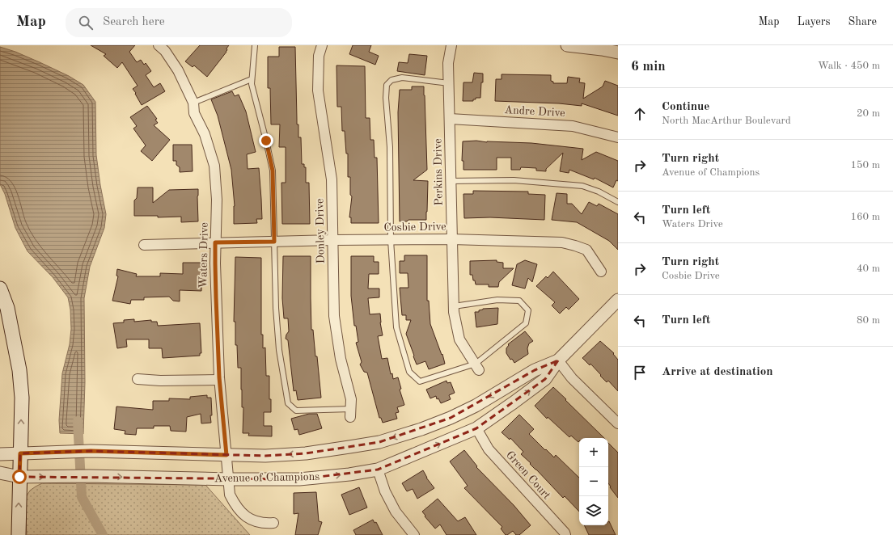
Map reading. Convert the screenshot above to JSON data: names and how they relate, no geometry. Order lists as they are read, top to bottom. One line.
{"streets":{"street":["Andre Drive","Perkins Drive","Cosbie Drive","Donley Drive","Waters Drive","Green Court","Avenue of Champions"]},"crossings":[["Andre Drive","Perkins Drive"],["Perkins Drive","Cosbie Drive"],["Cosbie Drive","Donley Drive"],["Cosbie Drive","Waters Drive"],["Waters Drive","Avenue of Champions"],["Green Court","Avenue of Champions"]],"page":{"header":"Map","search":"Search here","nav":["Map","Layers","Share"],"heading":["6 min","Walk · 450 m"],"list":[["Continue","North MacArthur Boulevard","20 m"],["Turn right","Avenue of Champions","150 m"],["Turn left","Waters Drive","160 m"],["Turn right","Cosbie Drive","40 m"],["Turn left","80 m"],"Arrive at destination"],"map_buttons":["+","−"]}}
